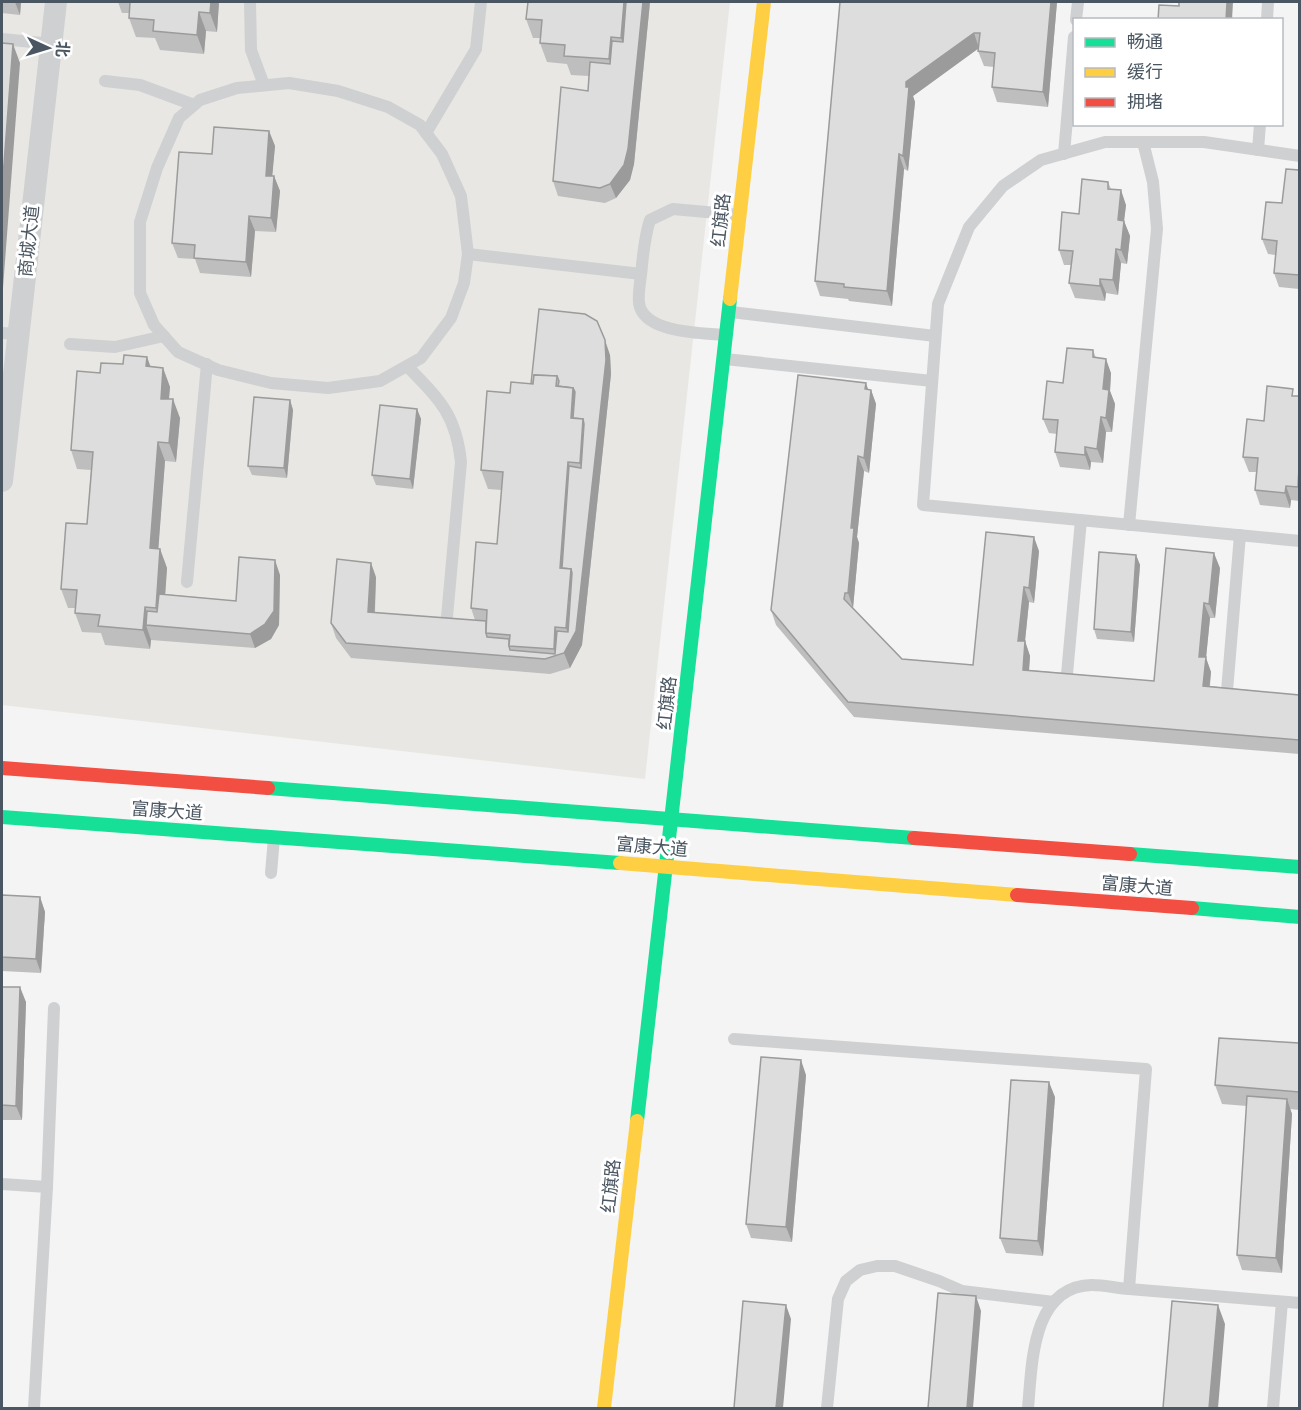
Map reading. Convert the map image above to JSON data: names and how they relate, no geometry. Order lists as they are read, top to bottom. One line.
{"streets":{"street":["红旗路","商城大道","富康大道"]},"crossings":[["红旗路","富康大道"]],"legend":["畅通","缓行","拥堵"],"north":"right"}
